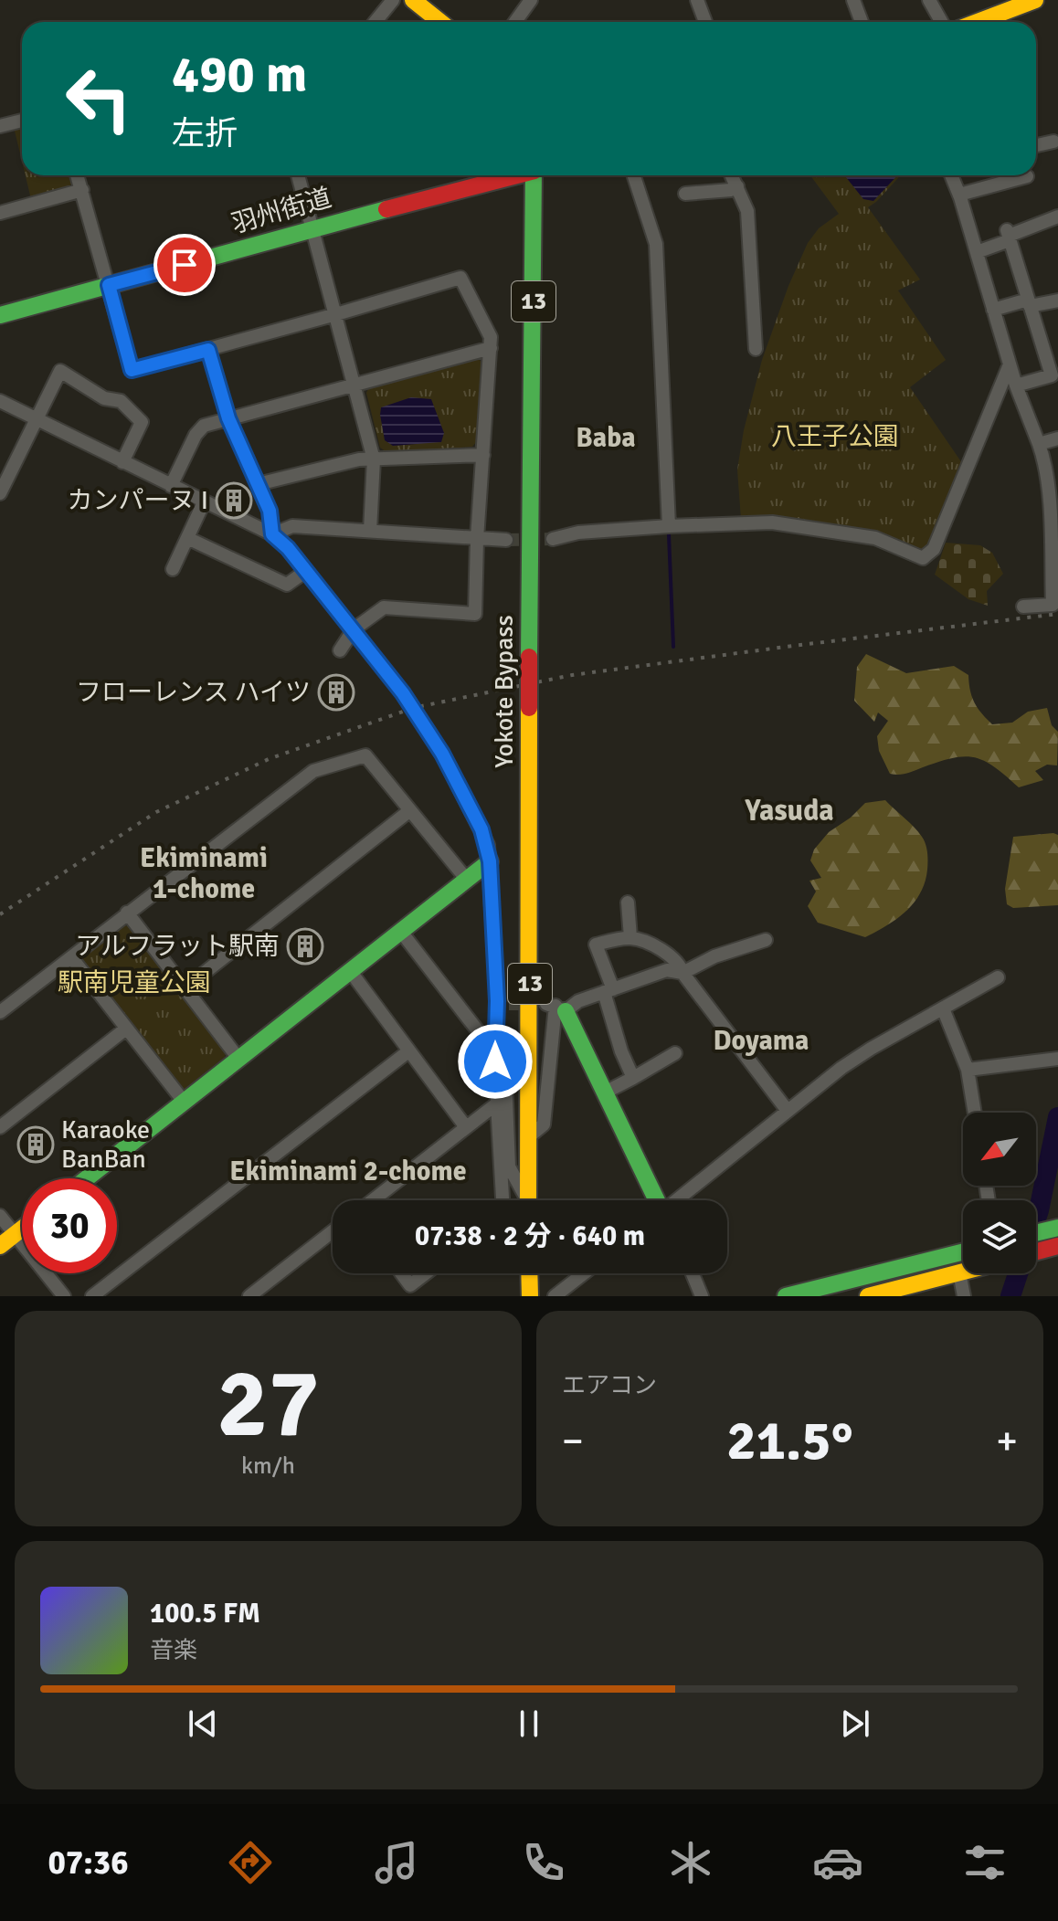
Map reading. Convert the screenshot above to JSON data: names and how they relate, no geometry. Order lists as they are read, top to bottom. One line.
{"streets":{"main road":["羽州街道","13","Yokote Bypass"]},"districts":["Baba","Yasuda","Ekiminami 1-chome","Doyama","Ekiminami 2-chome"],"parks":["八王子公園","駅南児童公園"],"places":{"building":["カンパーヌ I","フローレンス ハイツ","アルフラット駅南","Karaoke BanBan"]},"north":"bottom left","page":{"turn":["490 m","左折"],"limit":"30","trip":"07:38 · 2 分 · 640 m","tile":[["27","km/h"],"エアコン"],"heat":["−","21.5°","+"],"song":["100.5 FM","音楽"],"tabs":"07:36"}}
